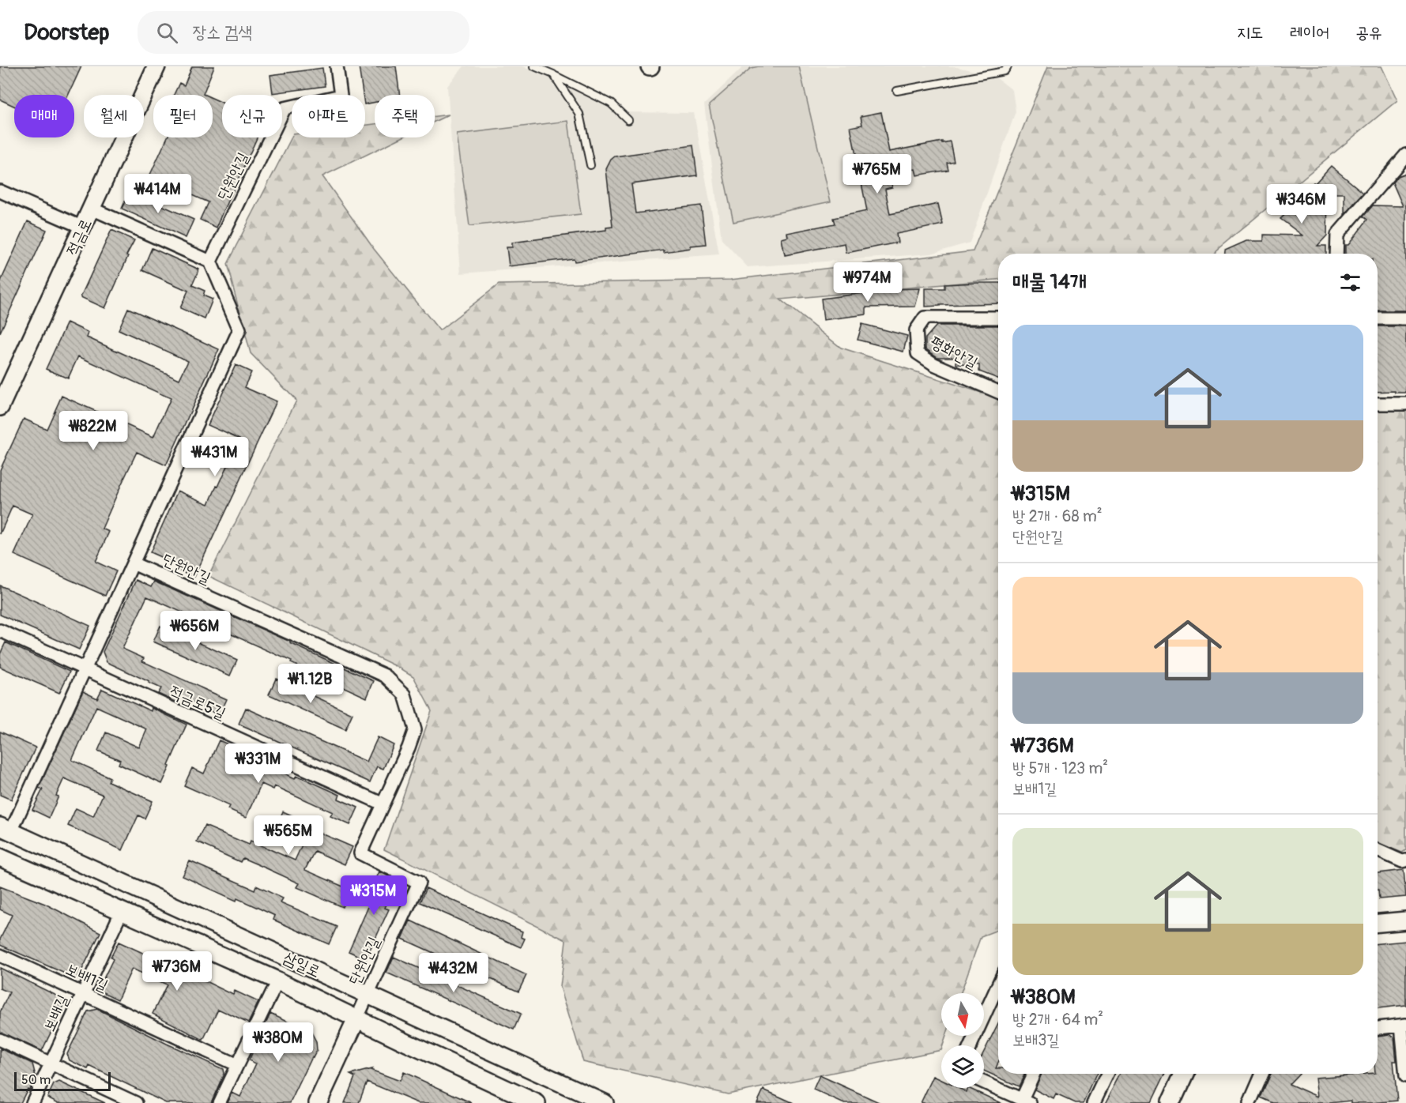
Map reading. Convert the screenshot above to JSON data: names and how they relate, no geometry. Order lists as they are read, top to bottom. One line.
{"streets":{"main road":["적금로","삼일로"],"street":["단원안길","평화안길","적금로5길","보배1길","보배길"]},"crossings":[["단원안길","적금로5길"],["단원안길","삼일로"],["삼일로","보배길"],["보배1길","보배길"]],"scale_bar":"50 m","north":"bottom","page":{"header":"Doorstep","search":"장소 검색","nav":["지도","레이어","공유"],"chip":["매매","월세","필터","신규","아파트","주택"],"price":["₩765M","₩414M","₩346M","₩974M","₩822M","₩431M","₩656M","₩1.12B","₩331M","₩565M","₩315M","₩736M","₩432M","₩380M"],"heading":"매물 14개","list":[{"name":"₩315M","note":"방 2개 · 68 m² · 단원안길"},{"name":"₩736M","note":"방 5개 · 123 m² · 보배1길"},{"name":"₩380M","note":"방 2개 · 64 m² · 보배3길"}],"scale":"50 m"}}
